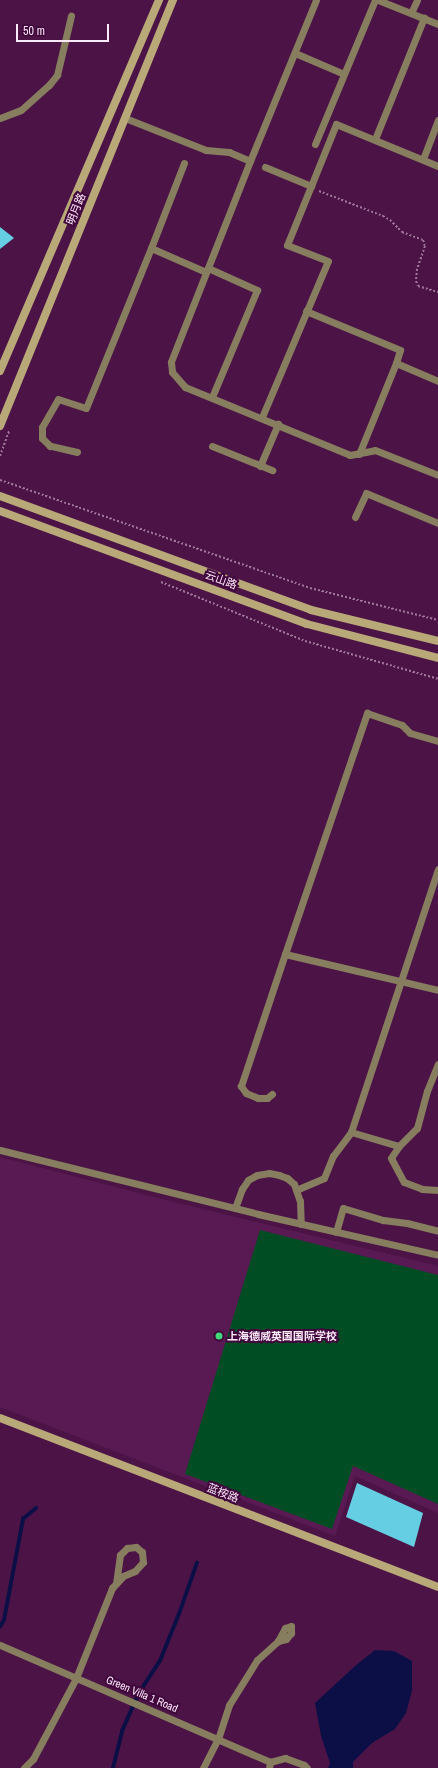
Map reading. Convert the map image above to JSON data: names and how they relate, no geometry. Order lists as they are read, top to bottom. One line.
{"streets":{"street":["明月路","云山路","蓝桉路"],"lane":["Green Villa 1 Road"]},"places":["上海德威英国国际学校"],"scale_bar":"50 m"}
